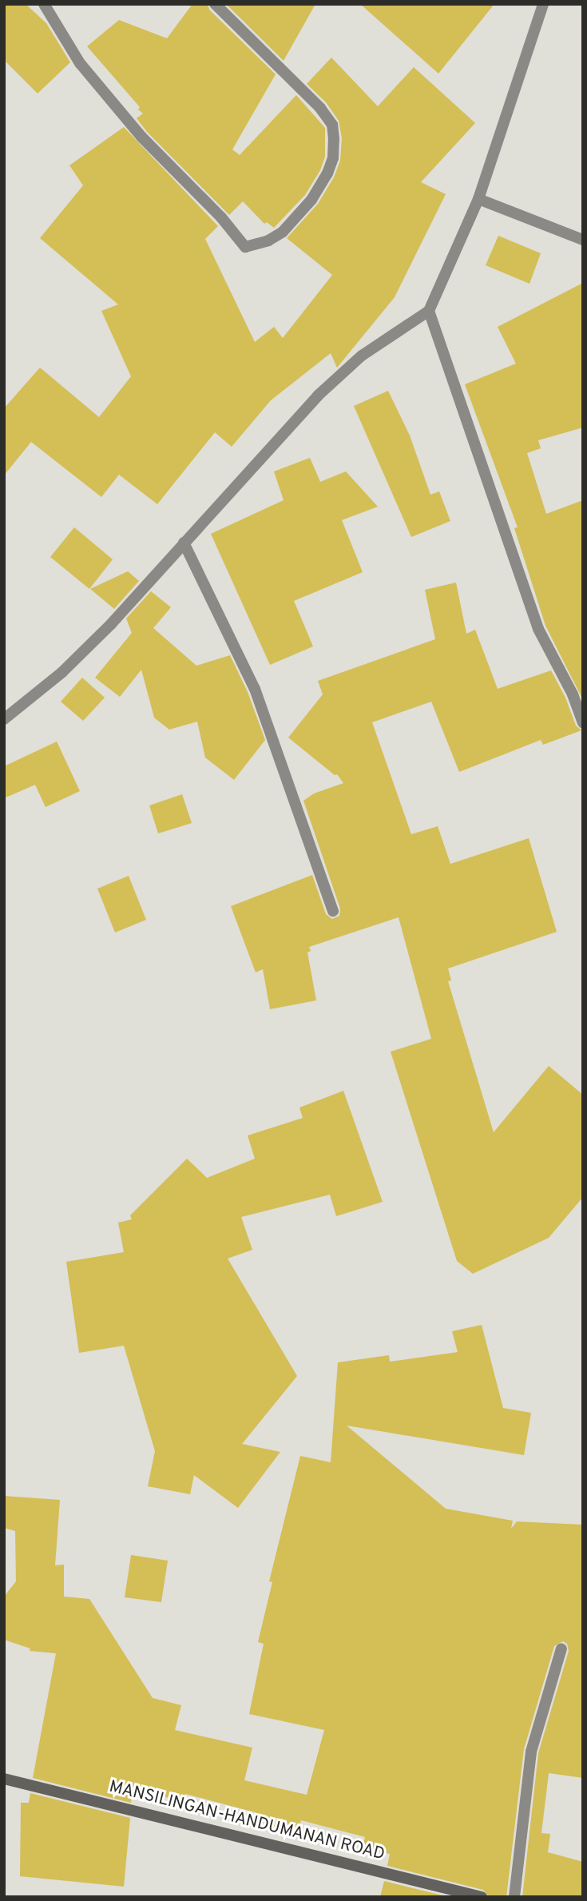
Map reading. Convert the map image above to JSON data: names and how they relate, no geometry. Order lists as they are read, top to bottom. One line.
{"streets":{"street":["MANSILINGAN-HANDUMANAN ROAD"]}}
